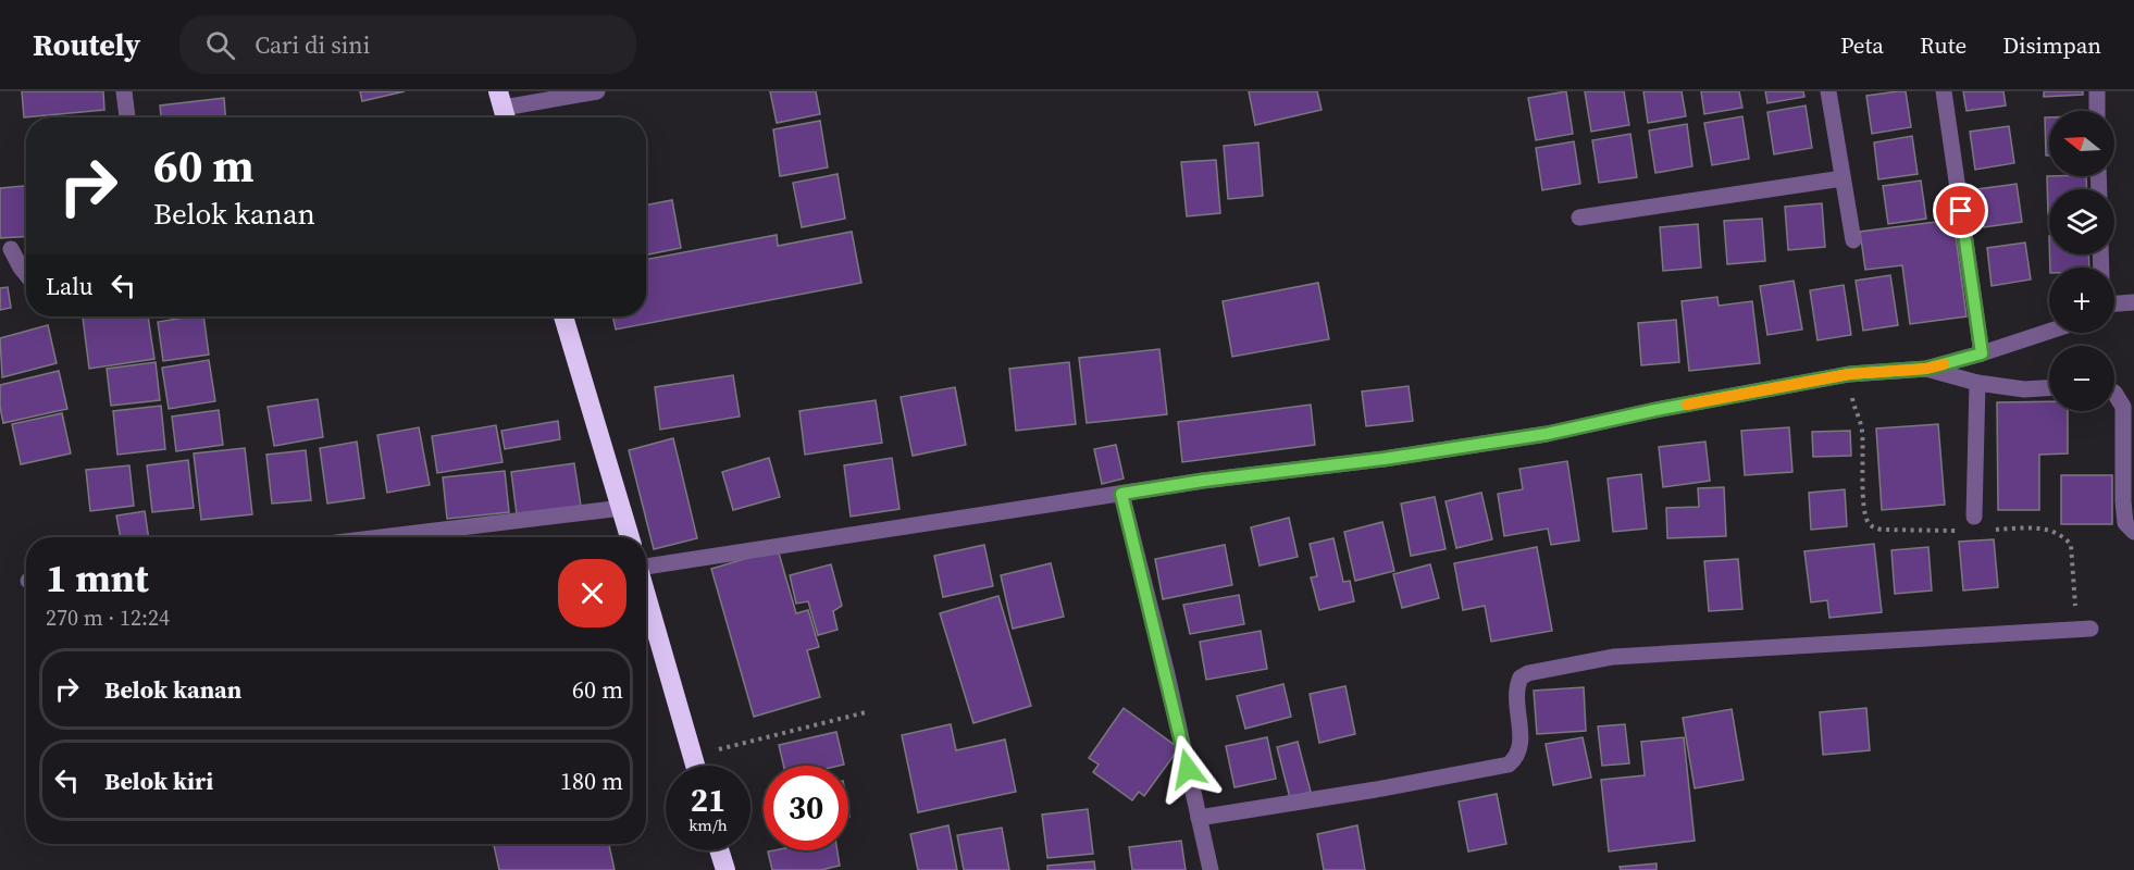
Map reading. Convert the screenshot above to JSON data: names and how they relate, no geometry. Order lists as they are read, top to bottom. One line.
{"north":"left","page":{"header":"Routely","search":"Cari di sini","nav":["Peta","Rute","Disimpan"],"map_buttons":["+","−"],"turn":["60 m","Belok kanan"],"then":"Lalu","heading":["1 mnt","270 m · 12:24"],"list":[{"name":"Belok kanan","value":"60 m"},{"name":"Belok kiri","value":"180 m"}],"speed":"21 km/h","limit":"30"}}
